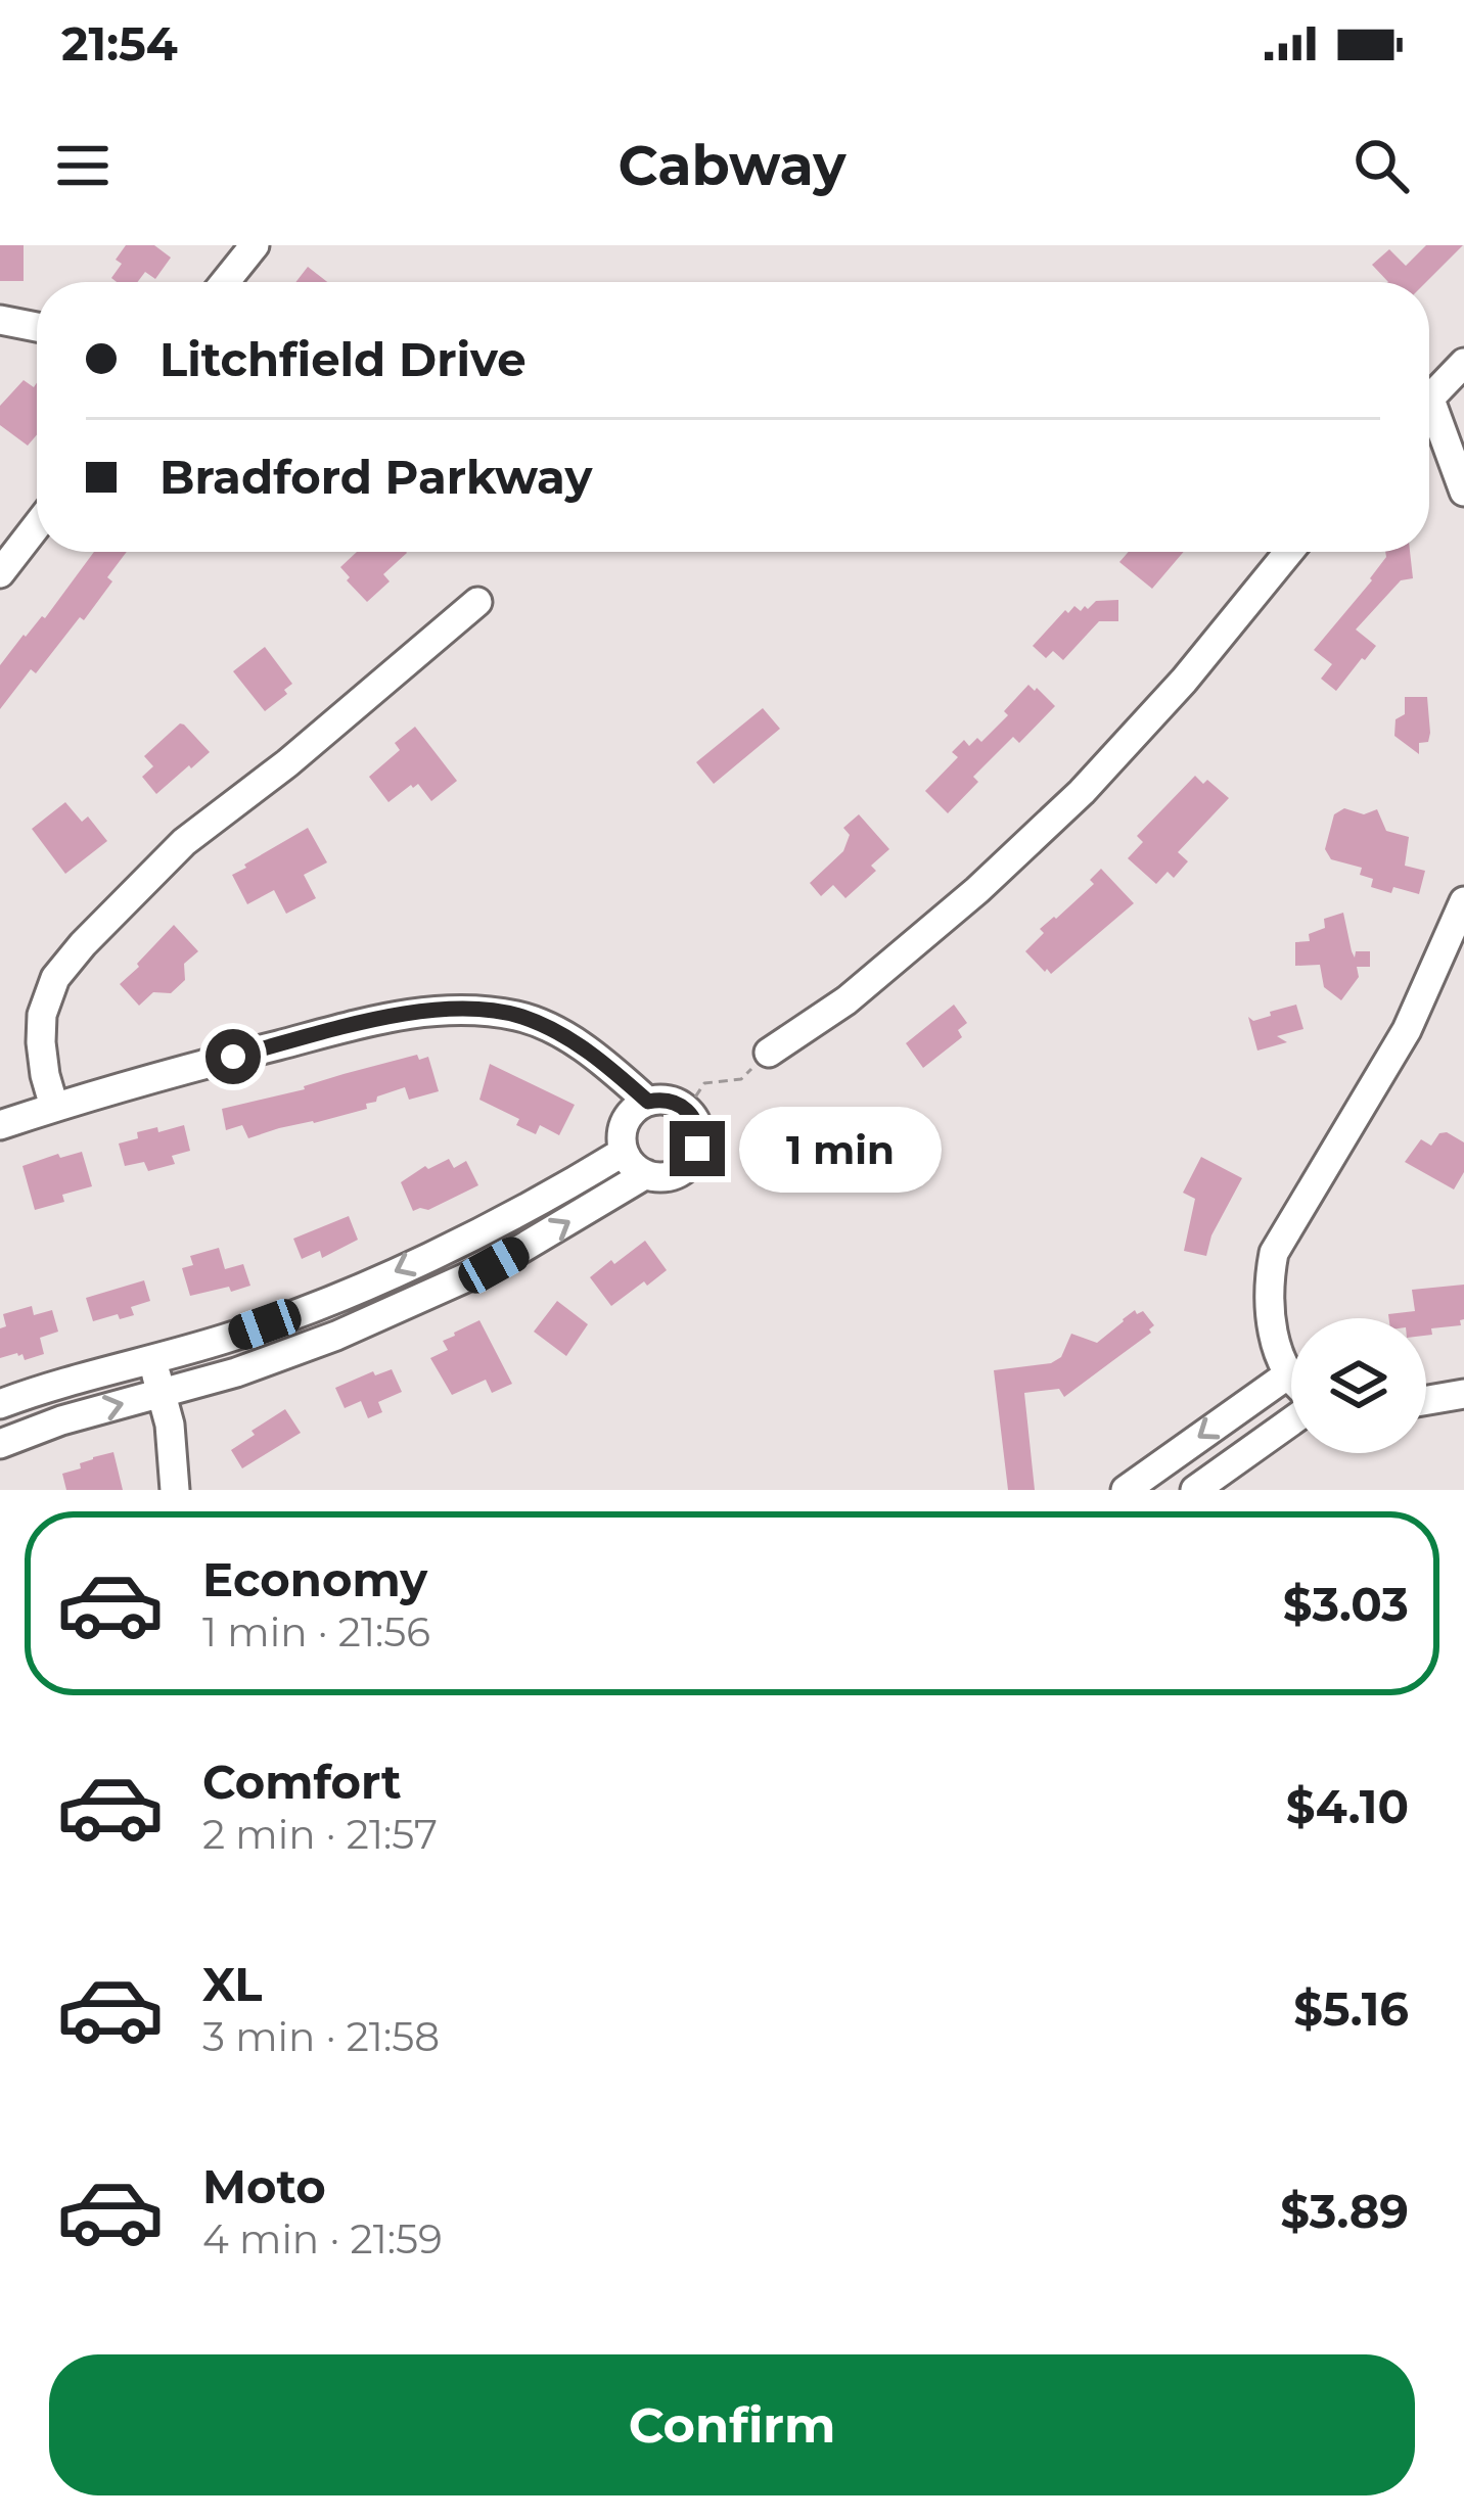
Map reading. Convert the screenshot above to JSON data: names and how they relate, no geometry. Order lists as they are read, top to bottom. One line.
{"page":{"status":"21:54","header":"Cabway","banner":["Litchfield Drive","Bradford Parkway"],"bubble":"1 min","list":[{"name":"Economy","note":"1 min · 21:56","value":"$3.03"},{"name":"Comfort","note":"2 min · 21:57","value":"$4.10"},{"name":"XL","note":"3 min · 21:58","value":"$5.16"},{"name":"Moto","note":"4 min · 21:59","value":"$3.89"}],"buttons":"Confirm"}}
